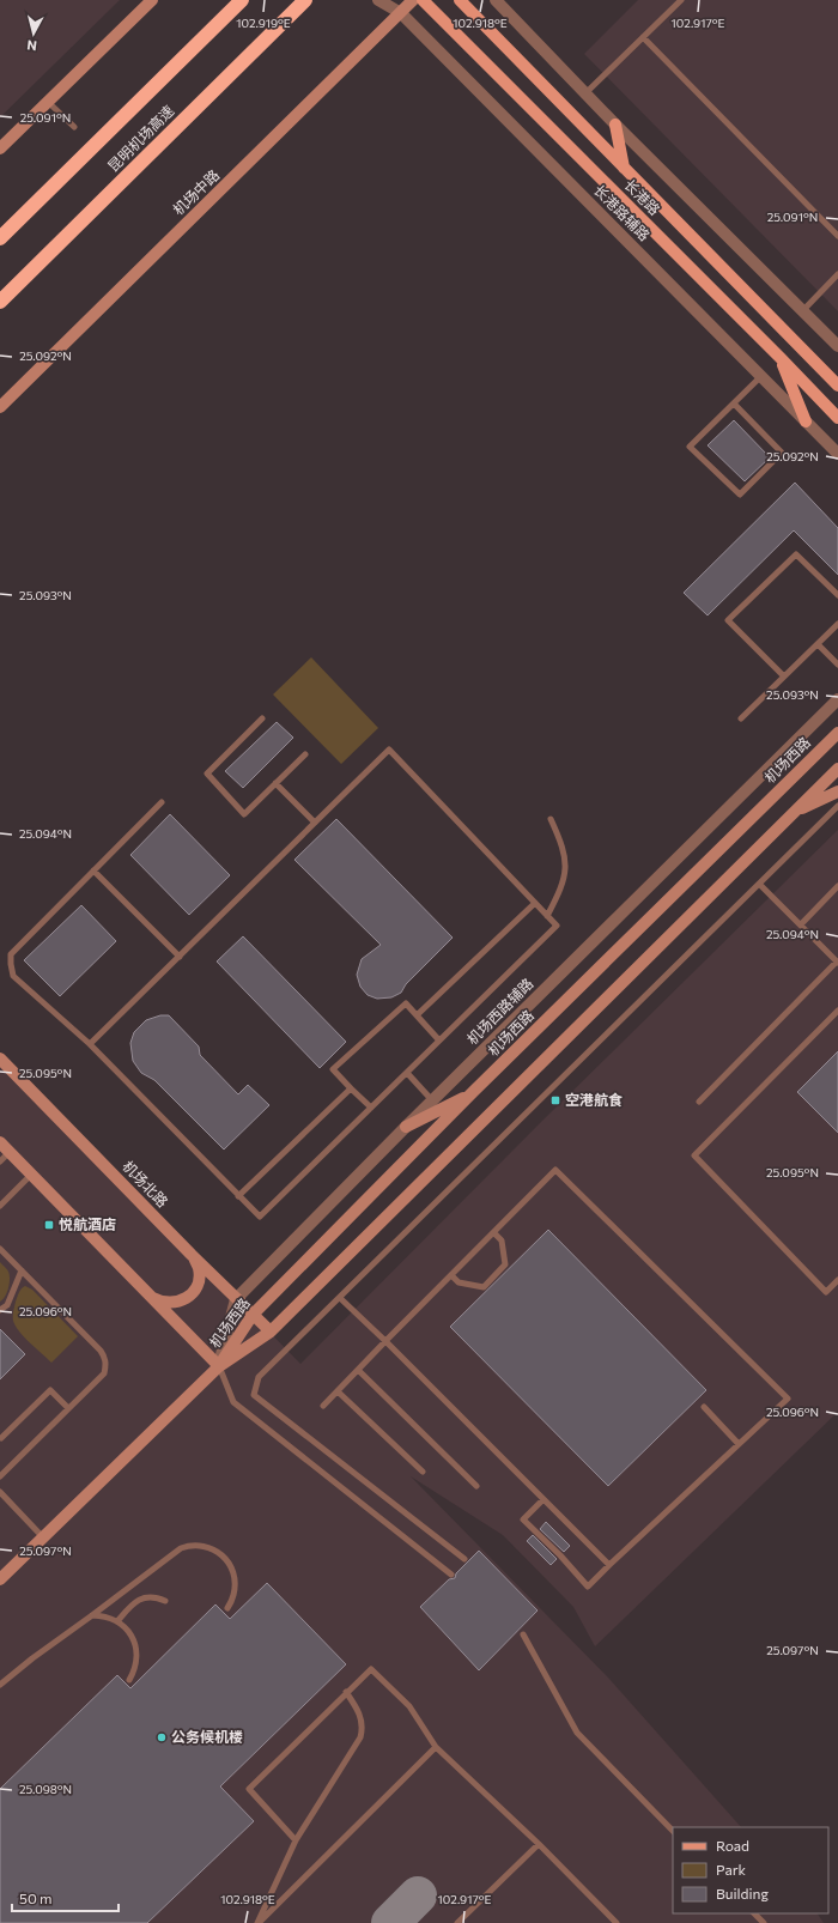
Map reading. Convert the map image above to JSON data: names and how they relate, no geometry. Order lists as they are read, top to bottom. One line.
{"streets":{"highway":["昆明机场高速"],"main road":["机场中路","长港路","机场西路","机场北路"],"street":["长港路辅路","机场西路辅路"]},"crossings":[["机场中路","长港路辅路"],["机场西路","机场西路辅路"],["机场西路","机场北路"],["机场西路辅路","机场北路"]],"places":{"transit":["空港航食","悦航酒店"],"other":["公务候机楼"]},"legend":["Road","Park","Building"],"scale_bar":"50 m","north":"bottom","coordinates":["102.919°E","102.918°E","102.917°E","25.091°N","25.092°N","25.093°N","25.094°N","25.095°N","25.096°N","25.097°N","25.098°N"]}
